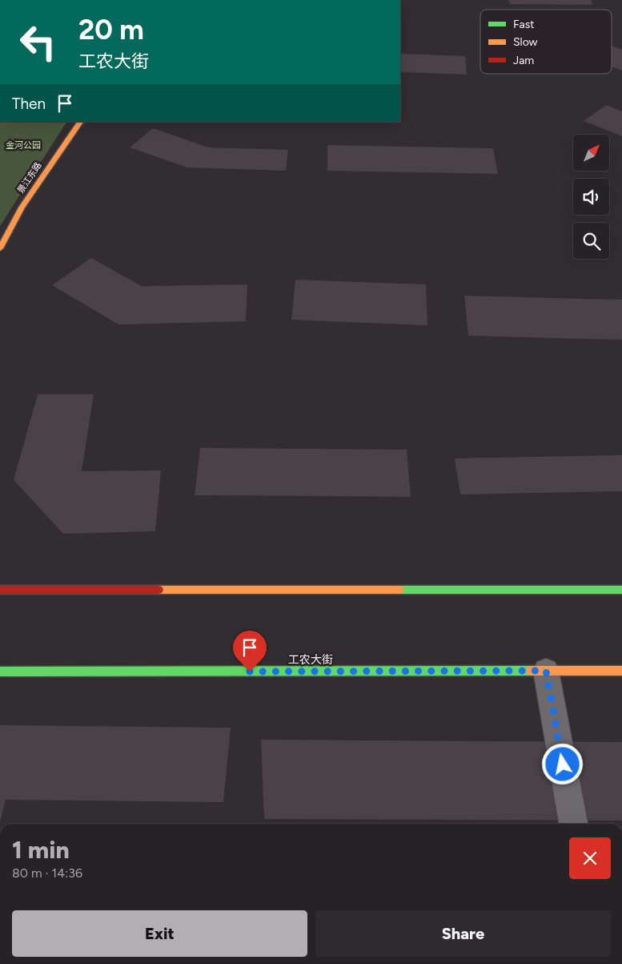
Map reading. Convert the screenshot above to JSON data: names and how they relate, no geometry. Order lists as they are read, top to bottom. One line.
{"streets":{"main road":["景江东路","工农大街"]},"parks":["金河公园"],"legend":["Fast","Slow","Jam"],"north":"top right","page":{"turn":["20 m","工农大街"],"then":"Then","heading":["1 min","80 m · 14:36"],"buttons":["Exit","Share"]}}
